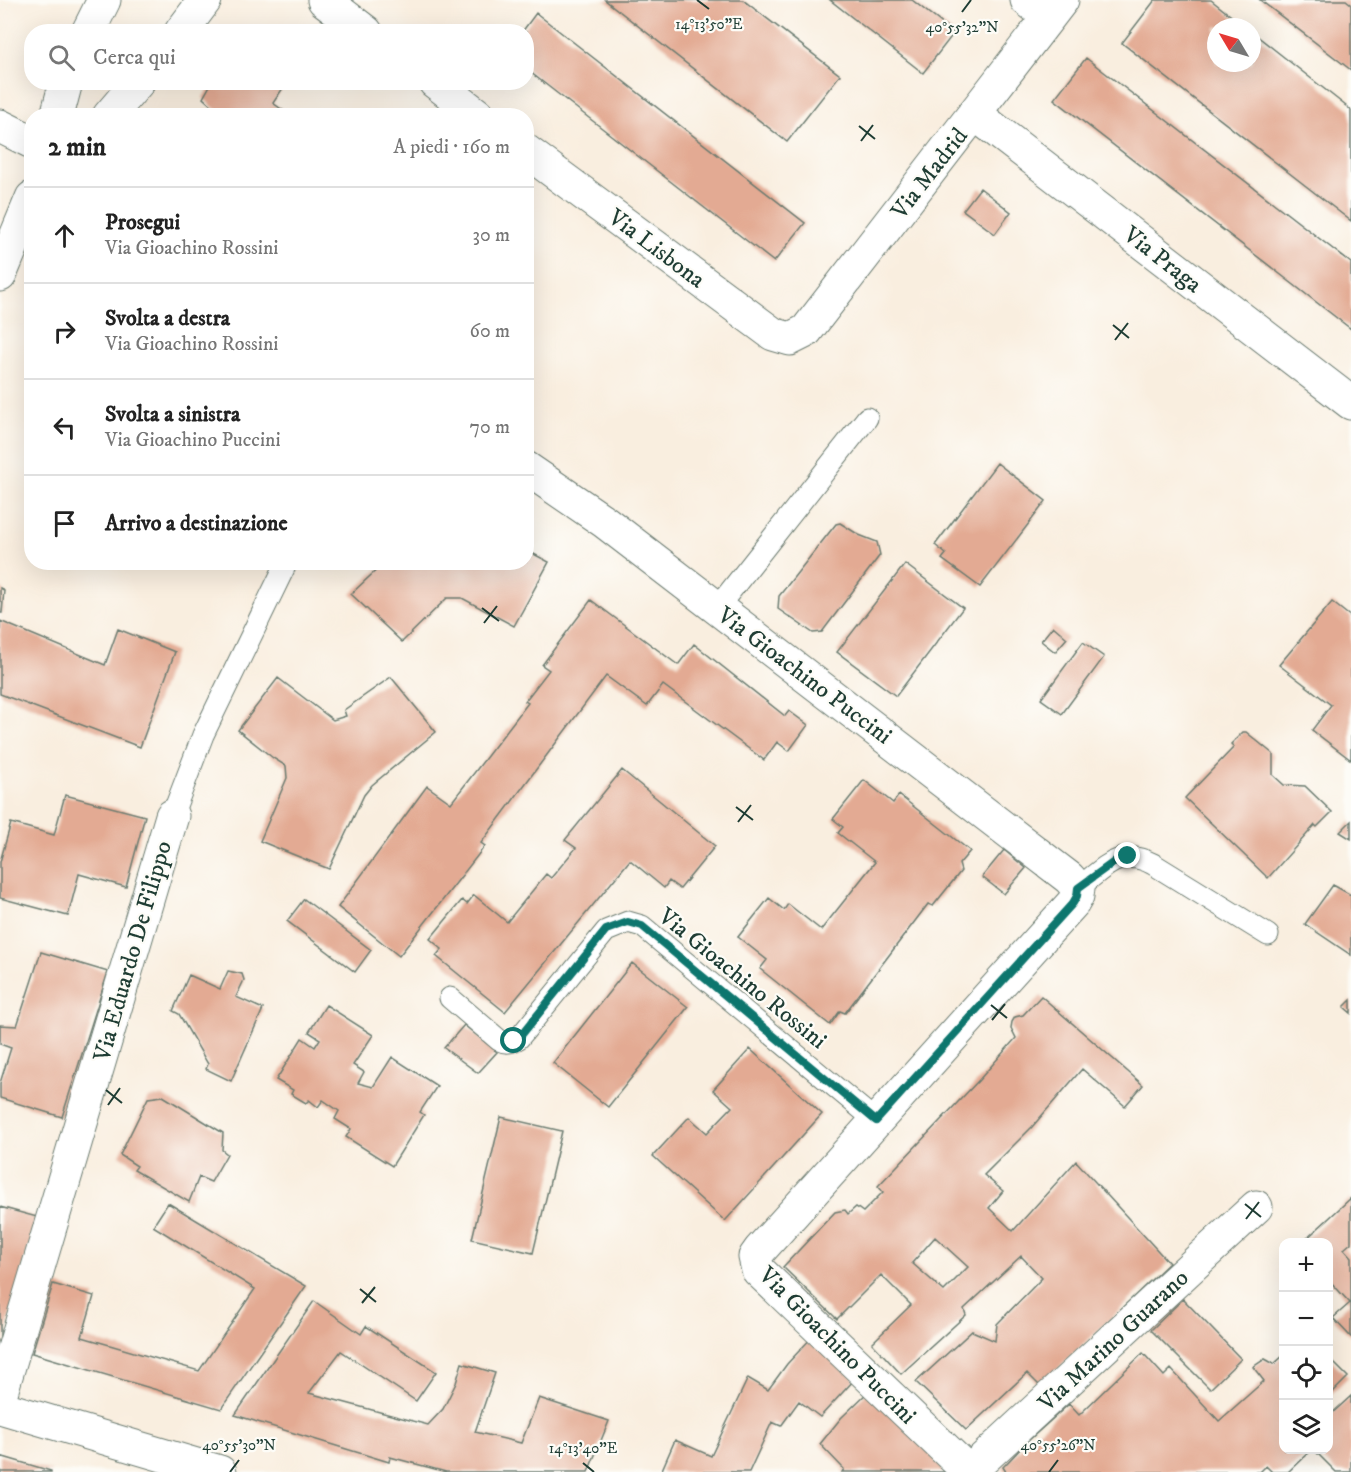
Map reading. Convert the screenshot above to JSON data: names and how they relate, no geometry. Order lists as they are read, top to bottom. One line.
{"streets":{"street":["Via Madrid","Via Lisbona","Via Praga","Via Gioachino Puccini","Via Eduardo De Filippo","Via Marino Guarano"],"lane":["Via Gioachino Rossini"]},"crossings":[["Via Madrid","Via Lisbona"],["Via Madrid","Via Praga"],["Via Gioachino Puccini","Via Gioachino Rossini"],["Via Gioachino Puccini","Via Marino Guarano"]],"north":"top left","page":{"search":"Cerca qui","heading":["2 min","A piedi · 160 m"],"list":[["Prosegui","Via Gioachino Rossini","30 m"],["Svolta a destra","Via Gioachino Rossini","60 m"],["Svolta a sinistra","Via Gioachino Puccini","70 m"],"Arrivo a destinazione"],"map_buttons":["+","−"]},"coordinates":["14°13'50\"E","40°55'32\"N","40°55'30\"N","40°55'26\"N","14°13'40\"E"]}
